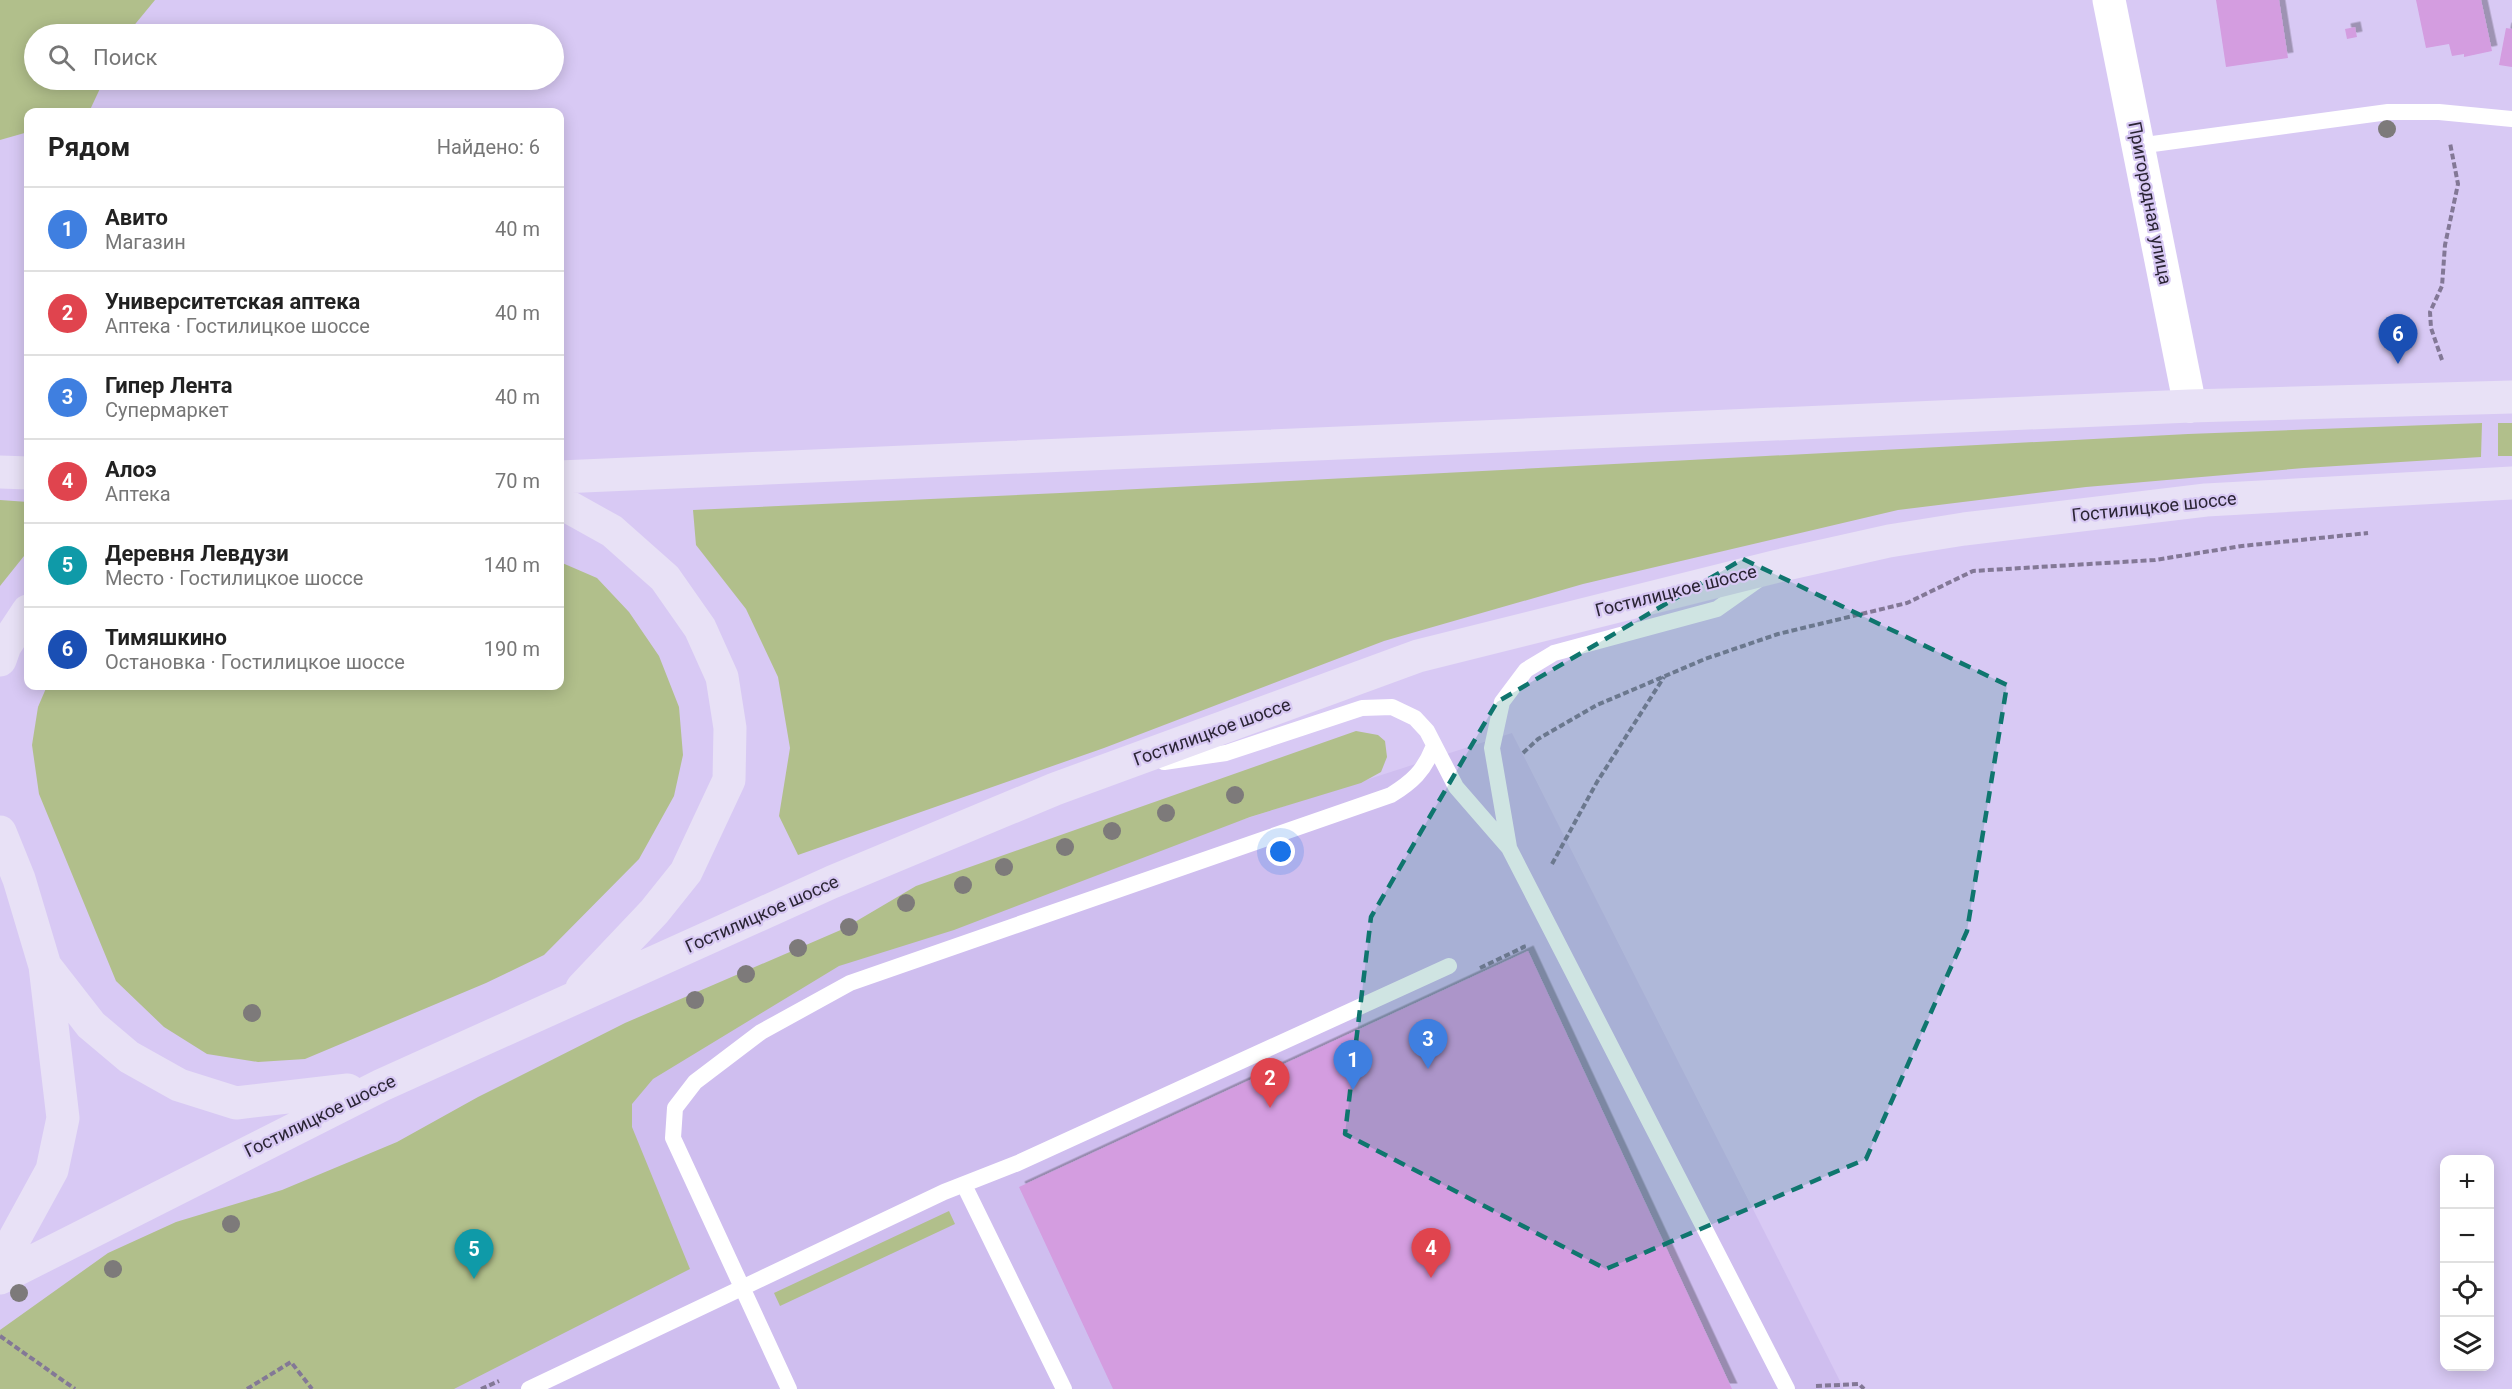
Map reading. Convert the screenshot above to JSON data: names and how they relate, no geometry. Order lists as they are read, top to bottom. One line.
{"streets":{"main road":["Гостилицкое шоссе"],"street":["Пригородная улица"]},"page":{"search":"Поиск","heading":["Рядом","Найдено: 6"],"list":[{"mark":"1","name":"Авито","note":"Магазин","value":"40 m"},{"mark":"2","name":"Университетская аптека","note":"Аптека · Гостилицкое шоссе","value":"40 m"},{"mark":"3","name":"Гипер Лента","note":"Супермаркет","value":"40 m"},{"mark":"4","name":"Алоэ","note":"Аптека","value":"70 m"},{"mark":"5","name":"Деревня Левдузи","note":"Место · Гостилицкое шоссе","value":"140 m"},{"mark":"6","name":"Тимяшкино","note":"Остановка · Гостилицкое шоссе","value":"190 m"}],"pins":["6","3","1","2","4","5"],"map_buttons":["+","−"]}}
